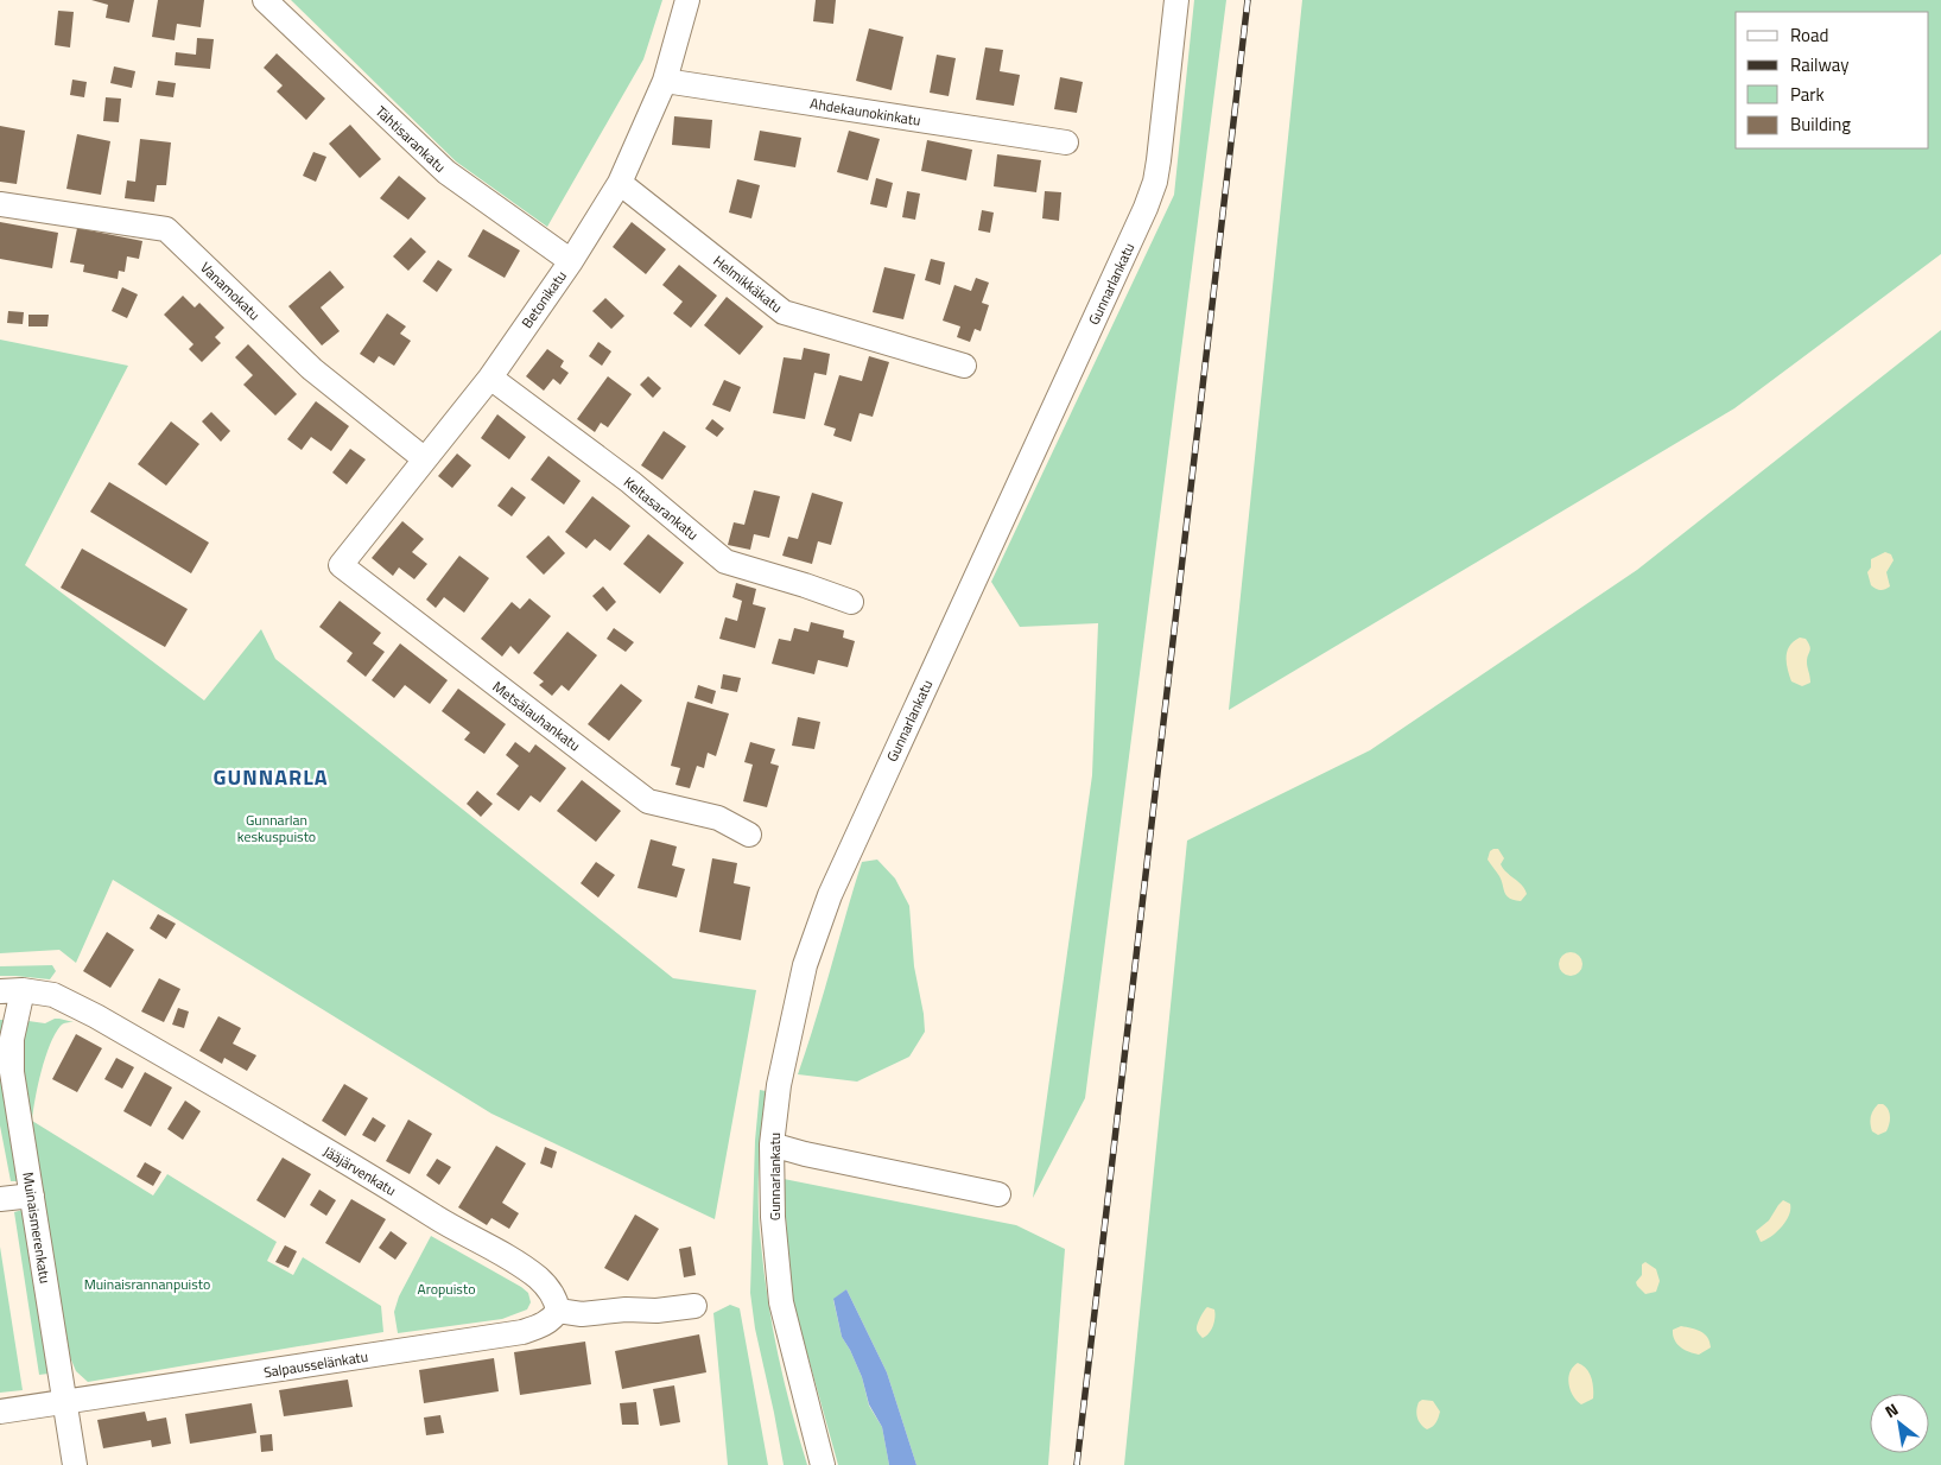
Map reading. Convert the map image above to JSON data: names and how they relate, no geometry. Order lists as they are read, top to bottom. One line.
{"streets":{"street":["Ahdekaunokinkatu","Tähtisarankatu","Helmikkäkatu","Gunnarlankatu","Vanamokatu","Betonikatu","Keltasarankatu","Metsälauhankatu","Jääjärvenkatu","Muinaismerenkatu","Salpausselänkatu"]},"crossings":[["Ahdekaunokinkatu","Betonikatu"],["Tähtisarankatu","Betonikatu"],["Helmikkäkatu","Betonikatu"],["Vanamokatu","Betonikatu"],["Betonikatu","Keltasarankatu"],["Betonikatu","Metsälauhankatu"],["Jääjärvenkatu","Muinaismerenkatu"],["Jääjärvenkatu","Salpausselänkatu"],["Muinaismerenkatu","Salpausselänkatu"]],"districts":["GUNNARLA"],"parks":["Gunnarlan keskuspuisto","Muinaisrannanpuisto","Aropuisto"],"legend":["Road","Railway","Park","Building"],"north":"top left"}
